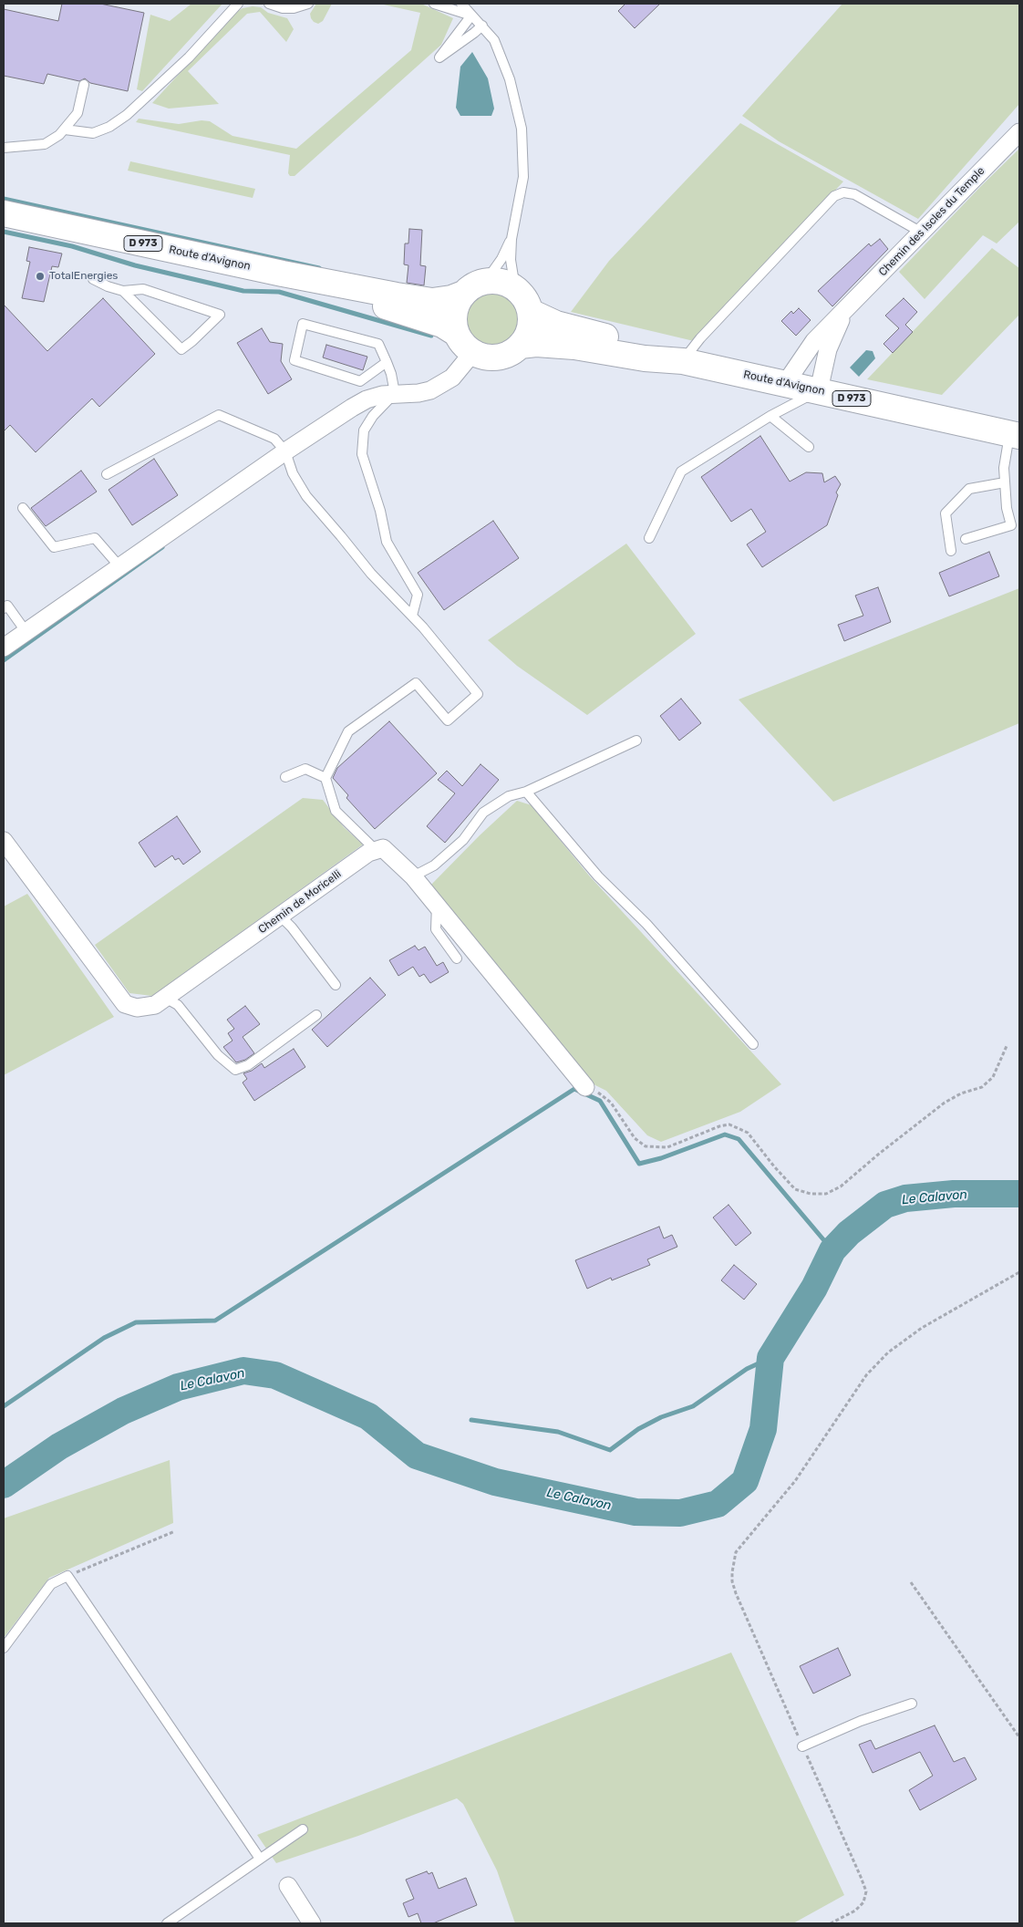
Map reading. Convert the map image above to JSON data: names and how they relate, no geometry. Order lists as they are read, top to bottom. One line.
{"streets":{"main road":["D 973","Route d'Avignon"],"street":["Chemin des Iscles du Temple","Chemin de Moricelli"]},"crossings":[["Chemin des Iscles du Temple","Route d'Avignon"]],"water":["Le Calavon"],"places":["TotalEnergies"]}
